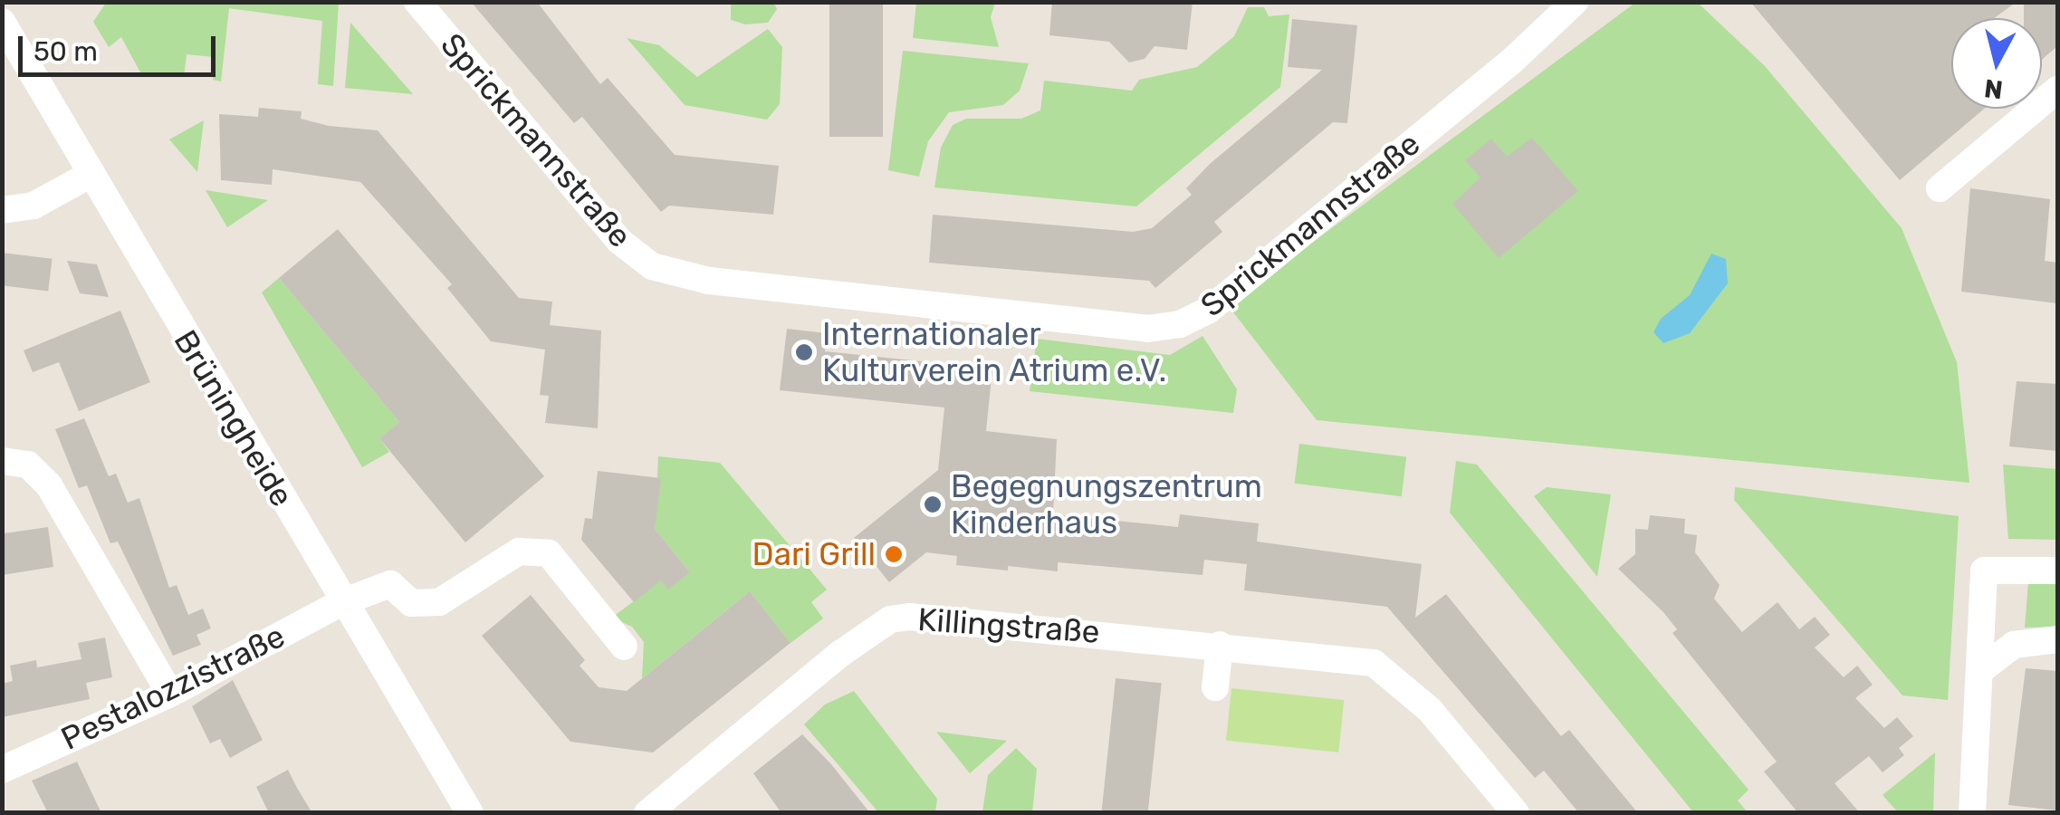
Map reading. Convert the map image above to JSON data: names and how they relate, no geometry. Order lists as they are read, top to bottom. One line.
{"streets":{"street":["Sprickmannstraße","Brüningheide","Killingstraße","Pestalozzistraße"]},"crossings":[["Brüningheide","Pestalozzistraße"]],"places":["Internationaler Kulturverein Atrium e.V.","Begegnungszentrum Kinderhaus","Dari Grill"],"scale_bar":"50 m","north":"bottom"}
